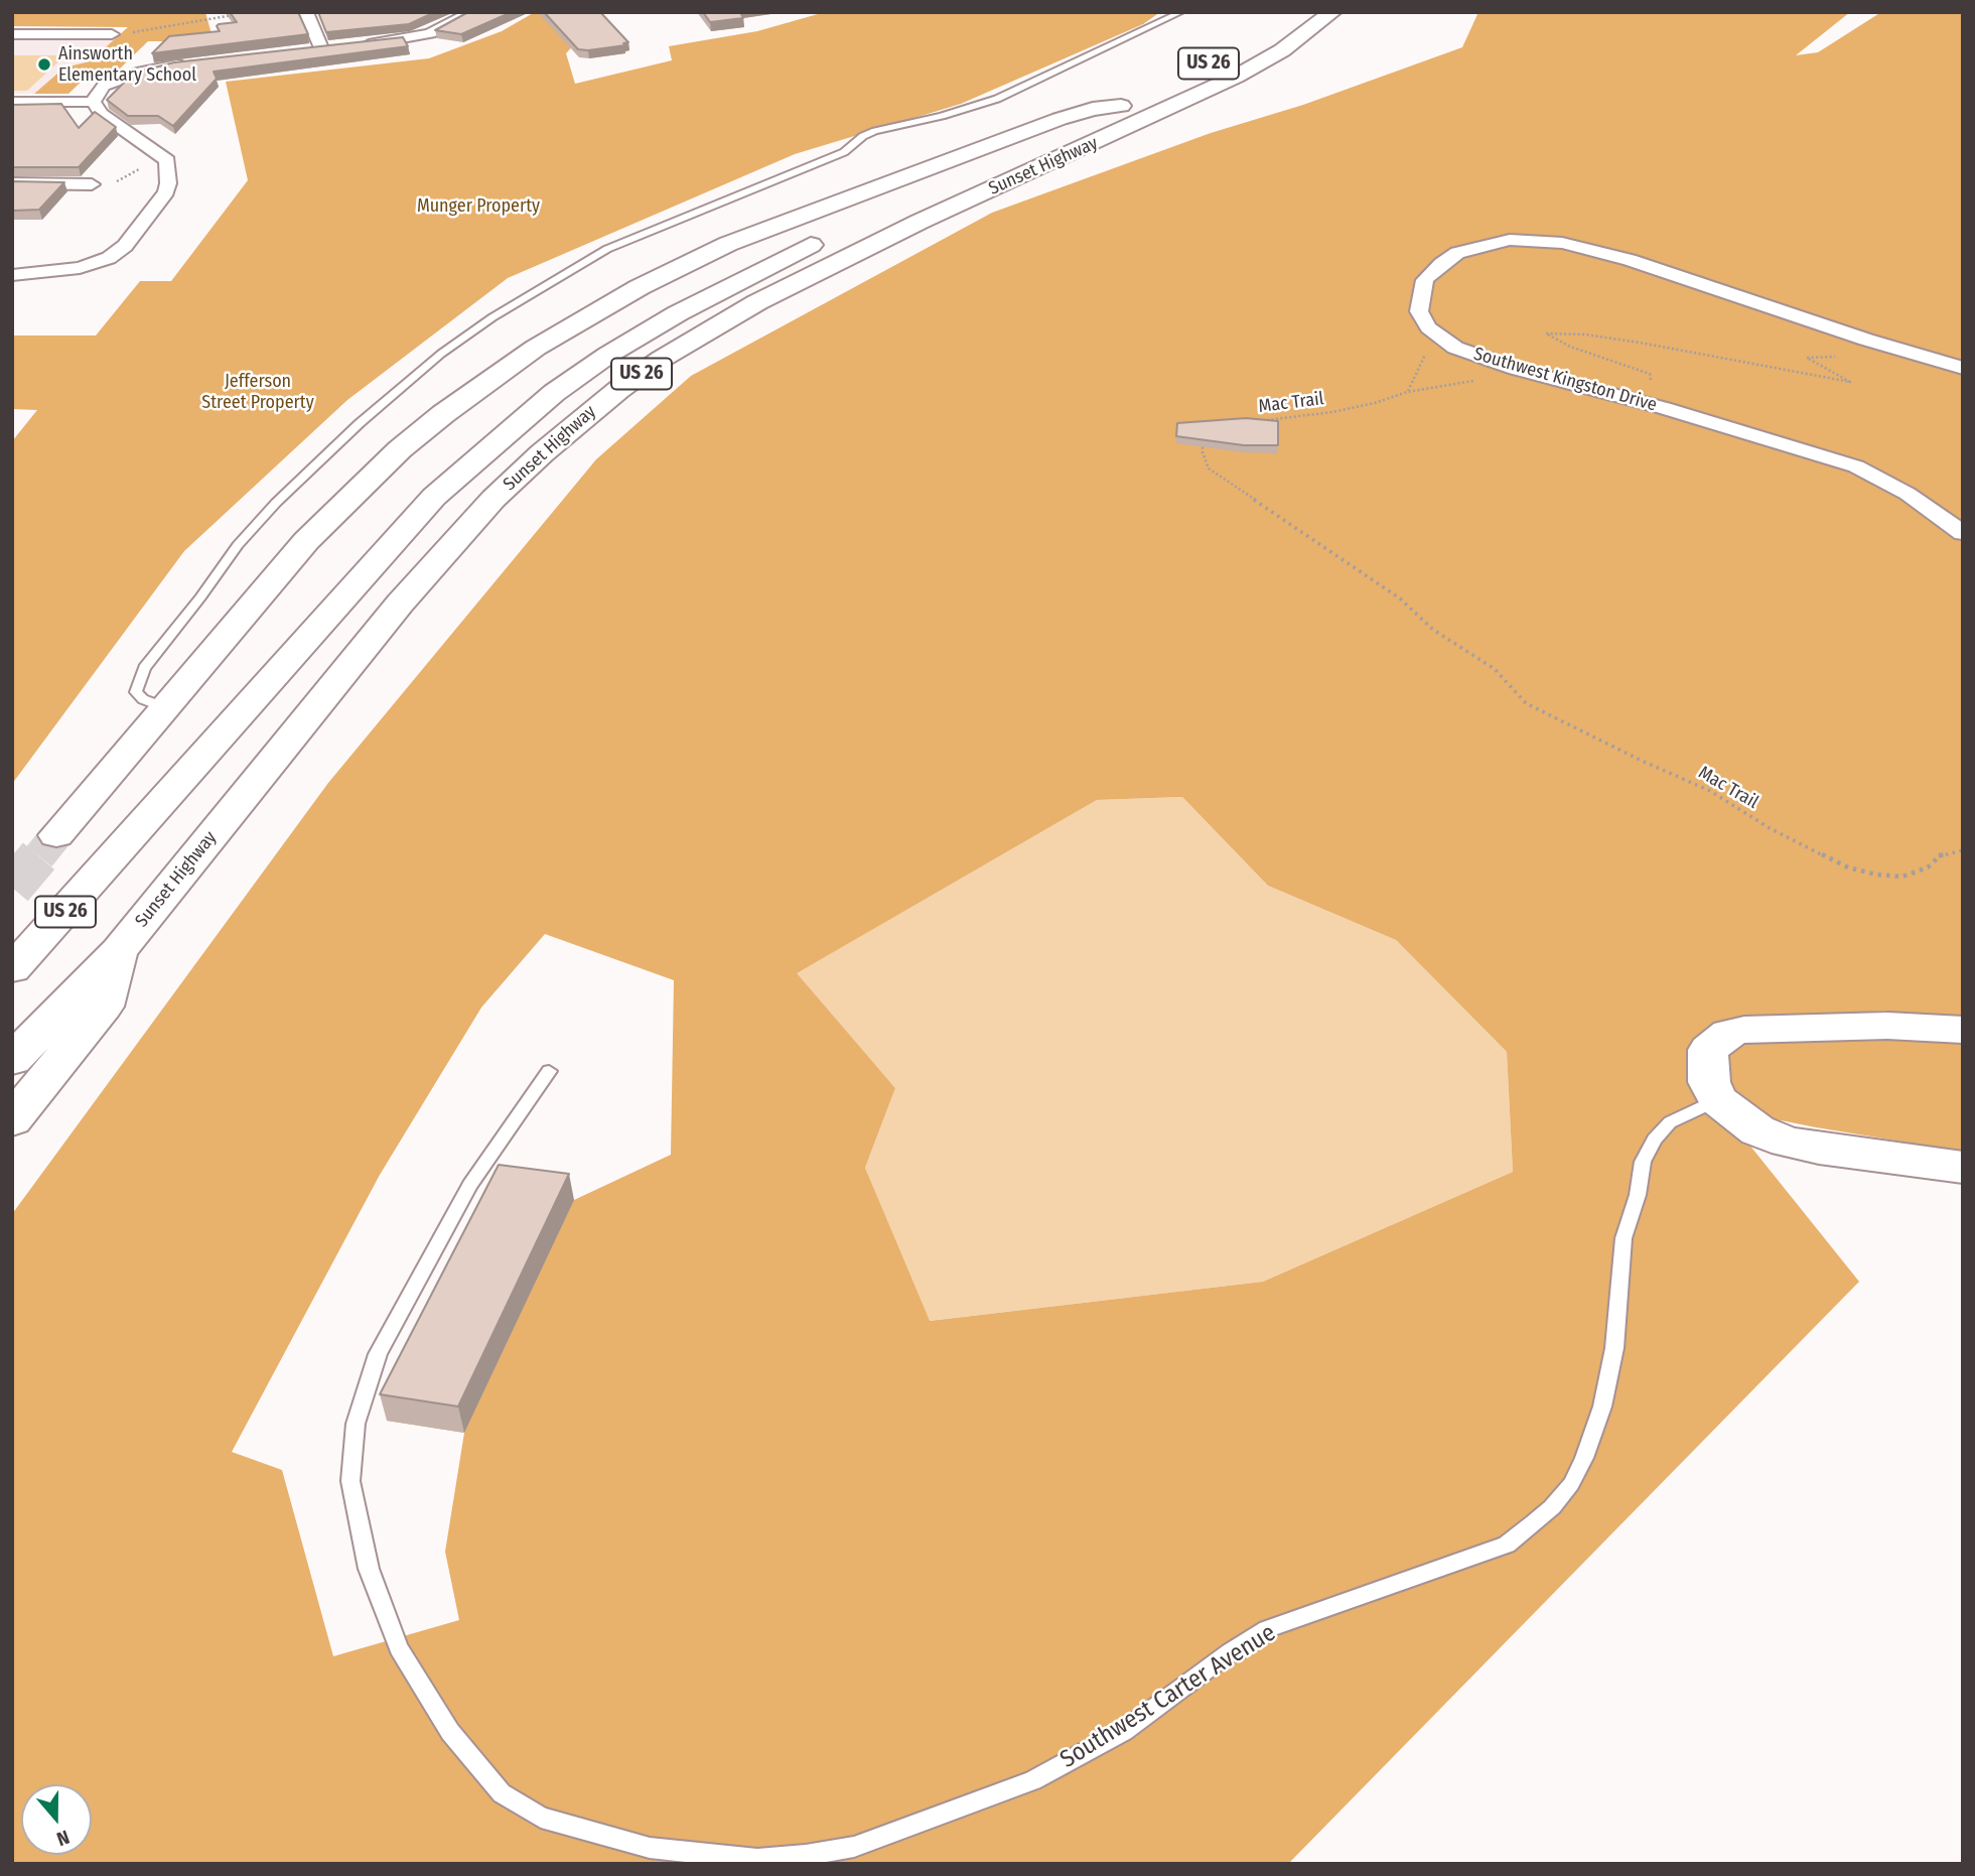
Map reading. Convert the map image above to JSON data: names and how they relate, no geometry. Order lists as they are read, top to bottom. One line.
{"streets":{"main road":["US 26","Sunset Highway"],"street":["Southwest Kingston Drive"],"lane":["Southwest Carter Avenue"],"path":["Mac Trail"]},"parks":["Munger Property","Jefferson Street Property"],"places":["Ainsworth Elementary School"],"north":"bottom"}
